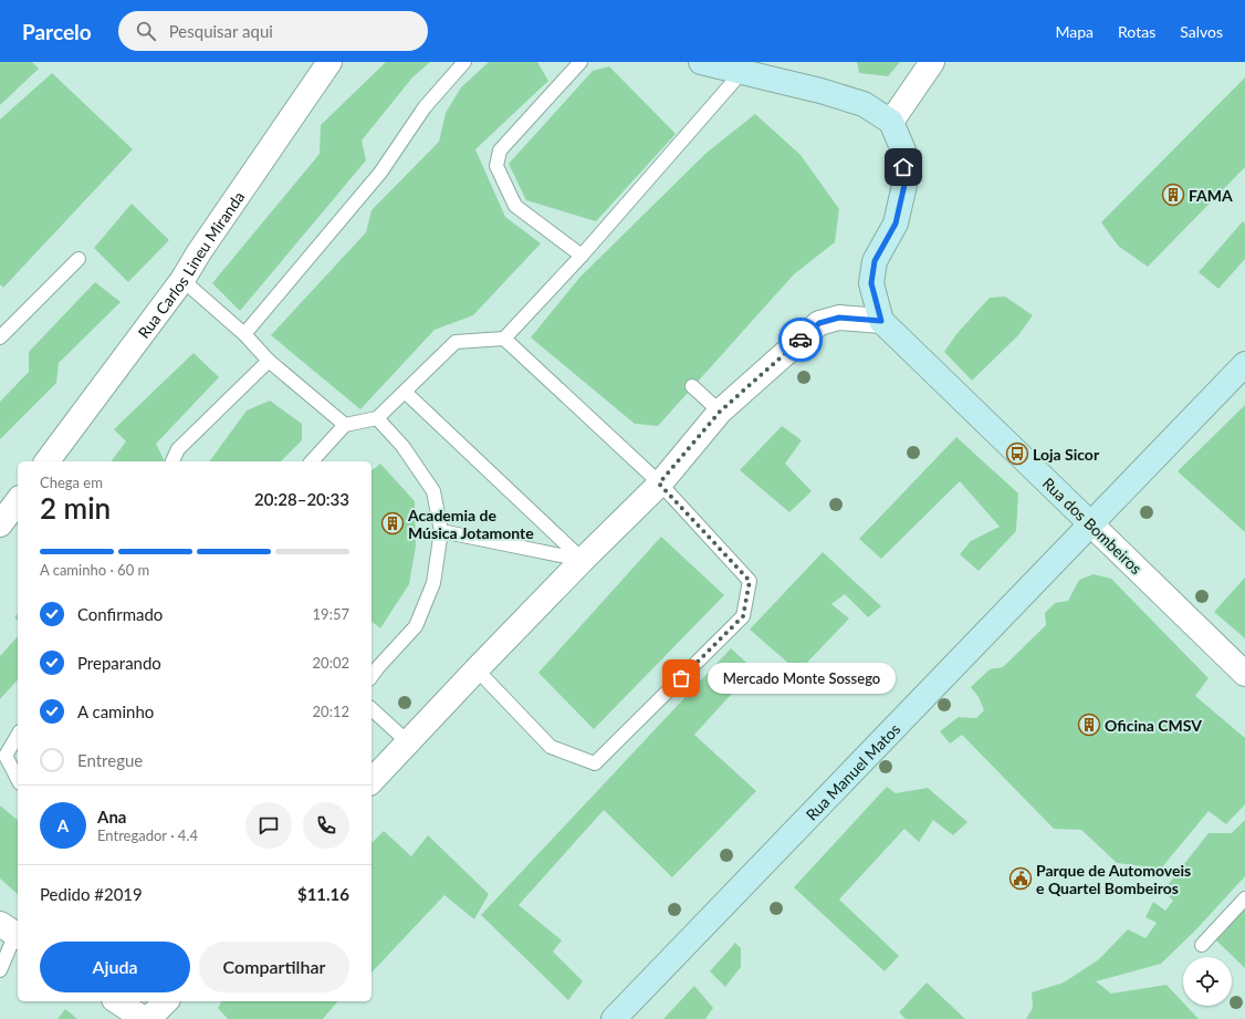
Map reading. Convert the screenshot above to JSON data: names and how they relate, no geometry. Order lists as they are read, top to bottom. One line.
{"streets":{"main road":["Rua dos Bombeiros","Rua Manuel Matos"],"street":["Rua Carlos Lineu Miranda"]},"crossings":[["Rua dos Bombeiros","Rua Manuel Matos"]],"places":{"building":["FAMA","Academia de Música Jotamonte","Oficina CMSV"],"bus stop":["Loja Sicor"],"other":["Mercado Monte Sossego"],"public building":["Parque de Automoveis e Quartel Bombeiros"]},"page":{"header":"Parcelo","search":"Pesquisar aqui","nav":["Mapa","Rotas","Salvos"],"heading":["2 min","Chega em","20:28–20:33"],"panel":["Ana","Entregador · 4.4","Pedido #2019","$11.16"],"bar":"A caminho · 60 m","list":[["Confirmado","19:57"],["Preparando","20:02"],["A caminho","20:12"],"Entregue"],"bubble":"Mercado Monte Sossego","round":"A","buttons":["Ajuda","Compartilhar"]}}
